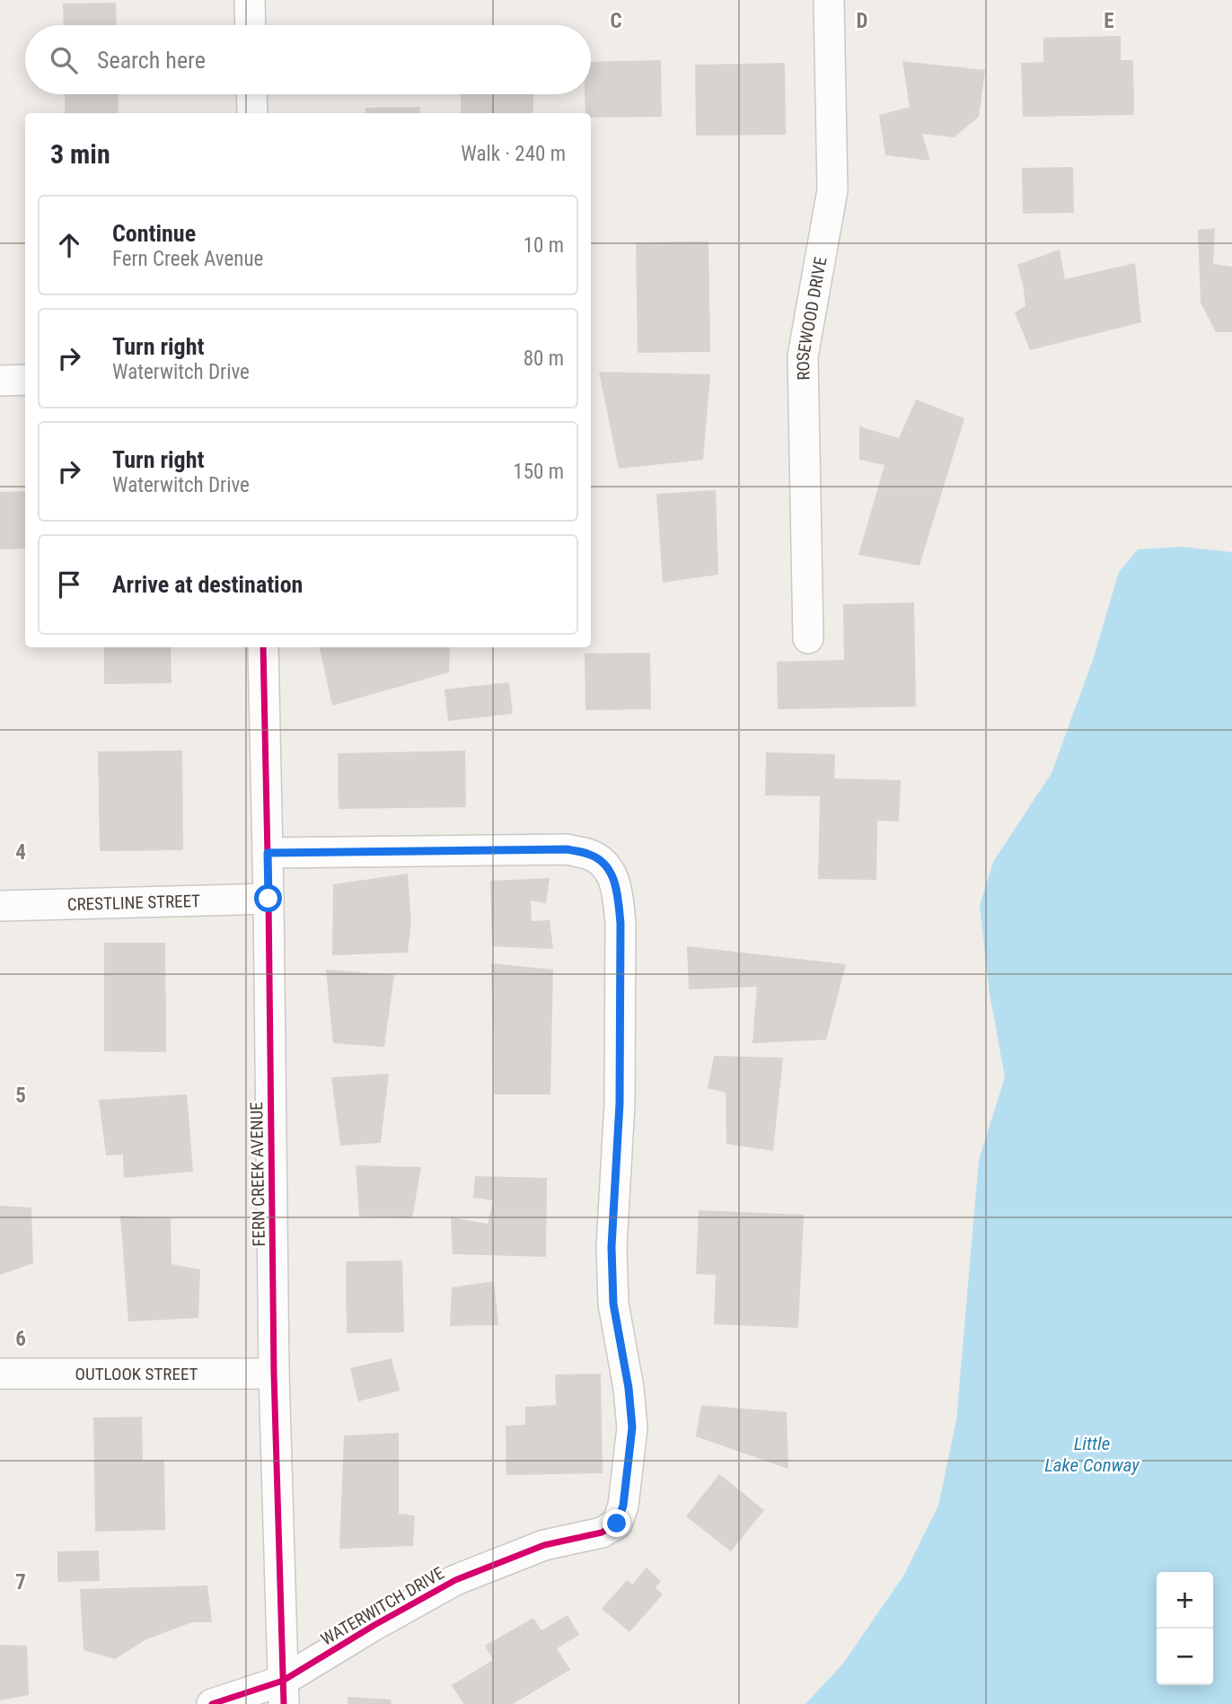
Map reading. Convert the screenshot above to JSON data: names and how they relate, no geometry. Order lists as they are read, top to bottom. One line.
{"streets":{"street":["ROSEWOOD DRIVE","CRESTLINE STREET","FERN CREEK AVENUE","OUTLOOK STREET","WATERWITCH DRIVE"]},"crossings":[["CRESTLINE STREET","FERN CREEK AVENUE"],["FERN CREEK AVENUE","OUTLOOK STREET"],["FERN CREEK AVENUE","WATERWITCH DRIVE"]],"water":["Little Lake Conway"],"page":{"search":"Search here","heading":["3 min","Walk · 240 m"],"list":[["Continue","Fern Creek Avenue","10 m"],["Turn right","Waterwitch Drive","80 m"],["Turn right","Waterwitch Drive","150 m"],"Arrive at destination"],"map_buttons":["+","−"]},"grid":{"columns":["C","D","E"],"rows":["4","5","6","7"]}}
